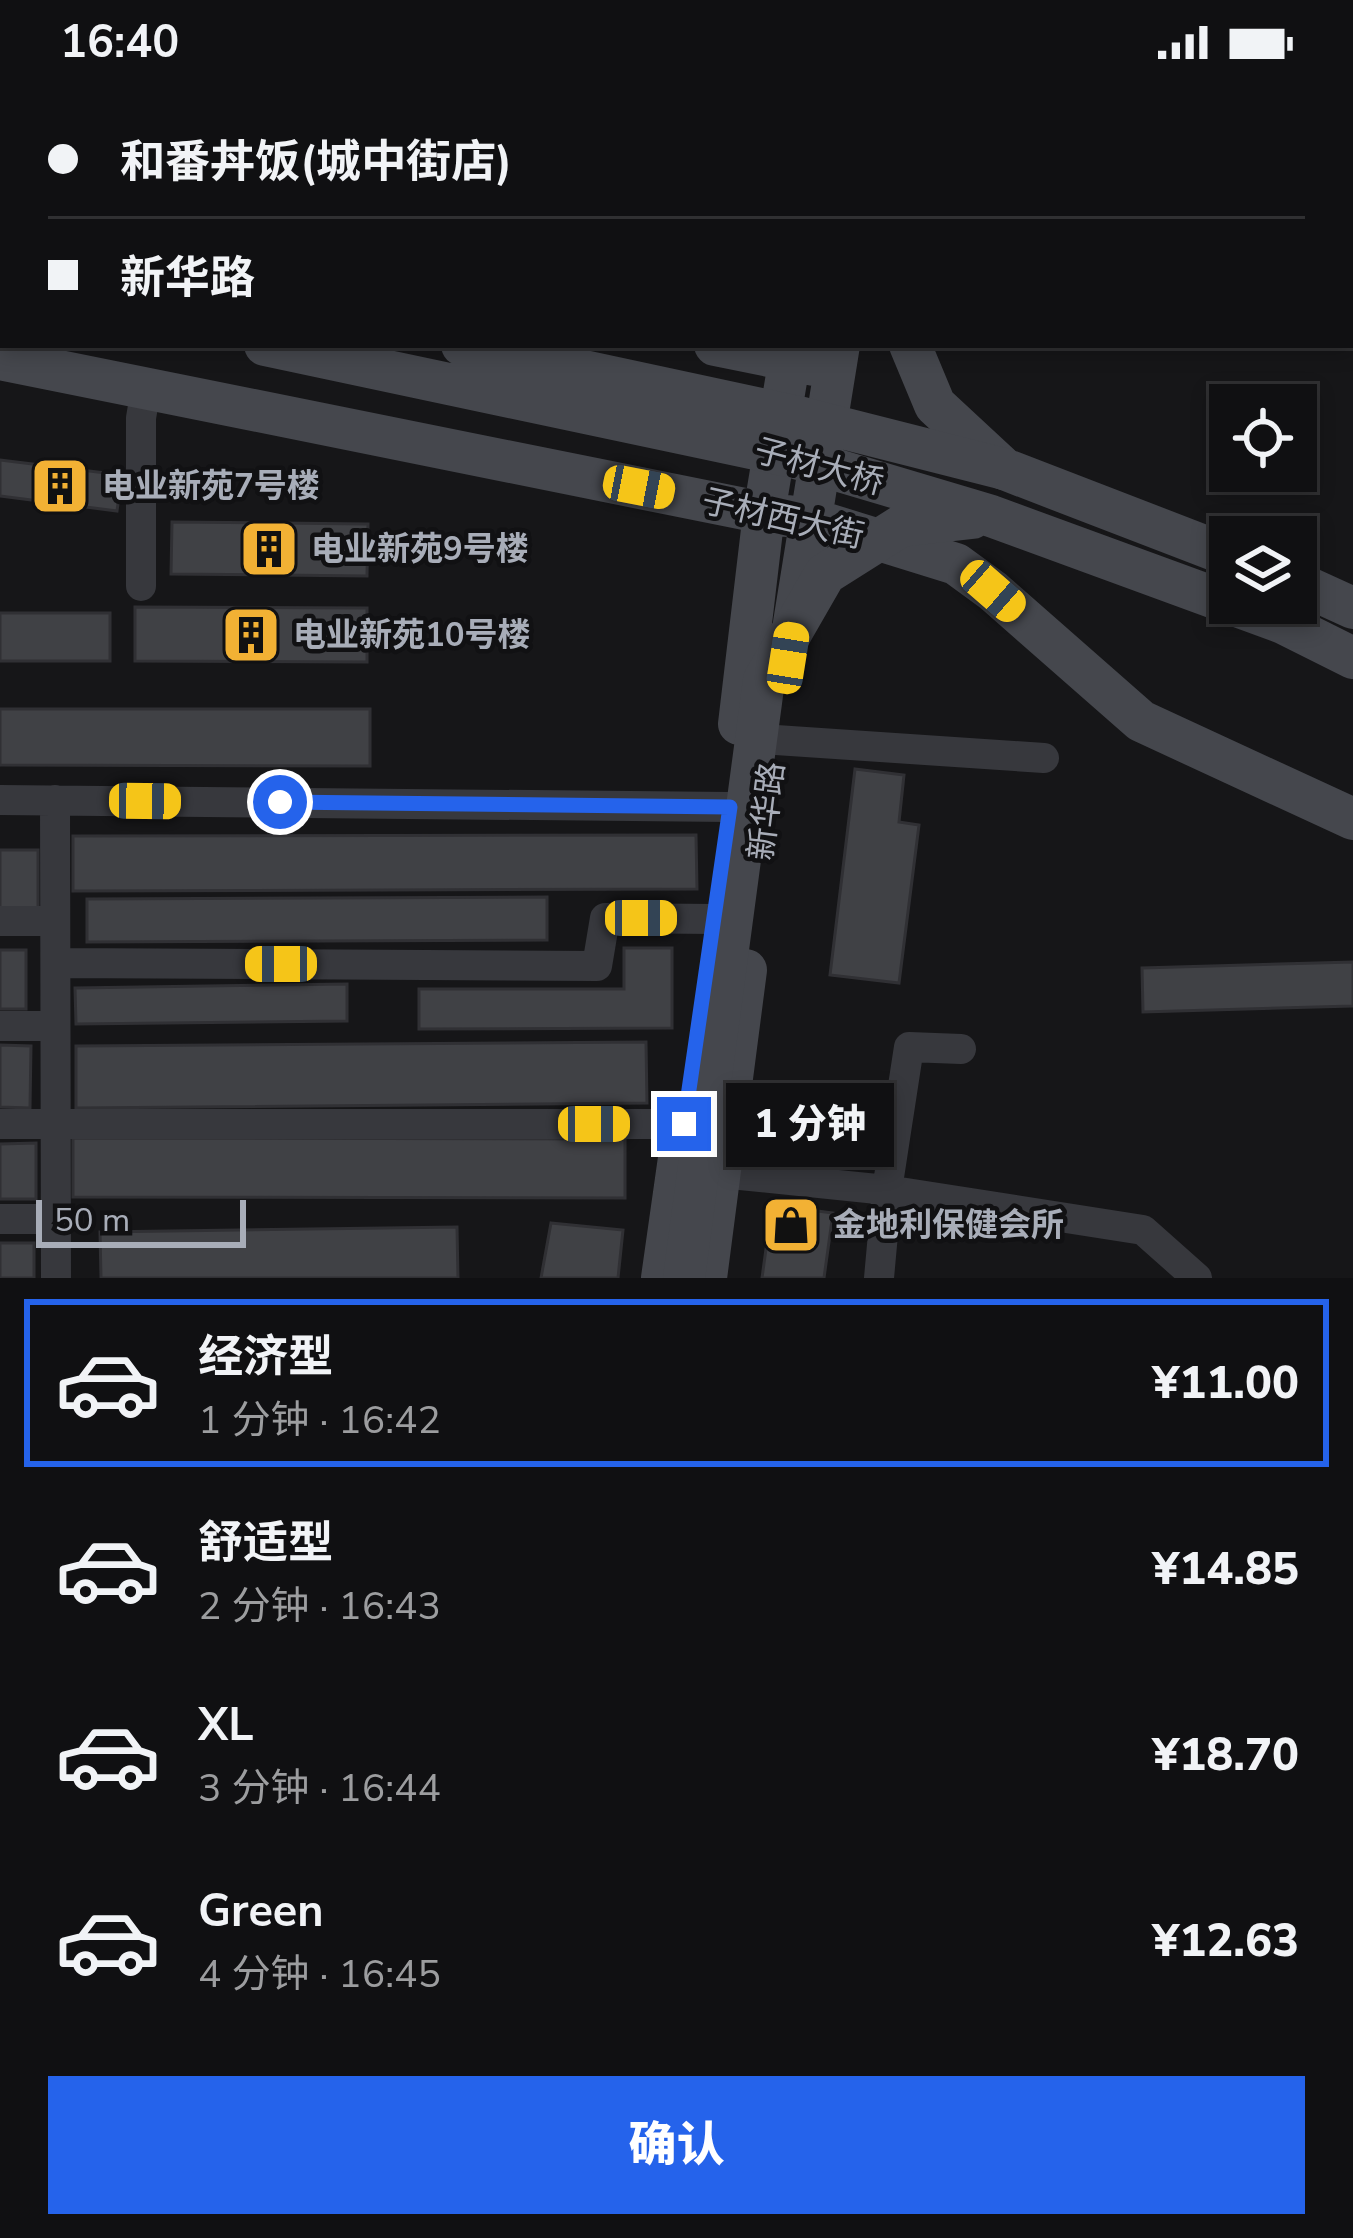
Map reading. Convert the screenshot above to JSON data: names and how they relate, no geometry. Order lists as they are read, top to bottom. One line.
{"streets":{"main road":["子材大桥","子材西大街","新华路"]},"crossings":[["子材西大街","新华路"]],"places":{"building":["电业新苑7号楼","电业新苑9号楼","电业新苑10号楼"],"shop":["金地利保健会所"]},"scale_bar":"50 m","page":{"status":"16:40","banner":["和番丼饭(城中街店)","新华路"],"bubble":"1 分钟","scale":"50 m","list":[{"name":"经济型","note":"1 分钟 · 16:42","value":"¥11.00"},{"name":"舒适型","note":"2 分钟 · 16:43","value":"¥14.85"},{"name":"XL","note":"3 分钟 · 16:44","value":"¥18.70"},{"name":"Green","note":"4 分钟 · 16:45","value":"¥12.63"}],"buttons":"确认"}}
